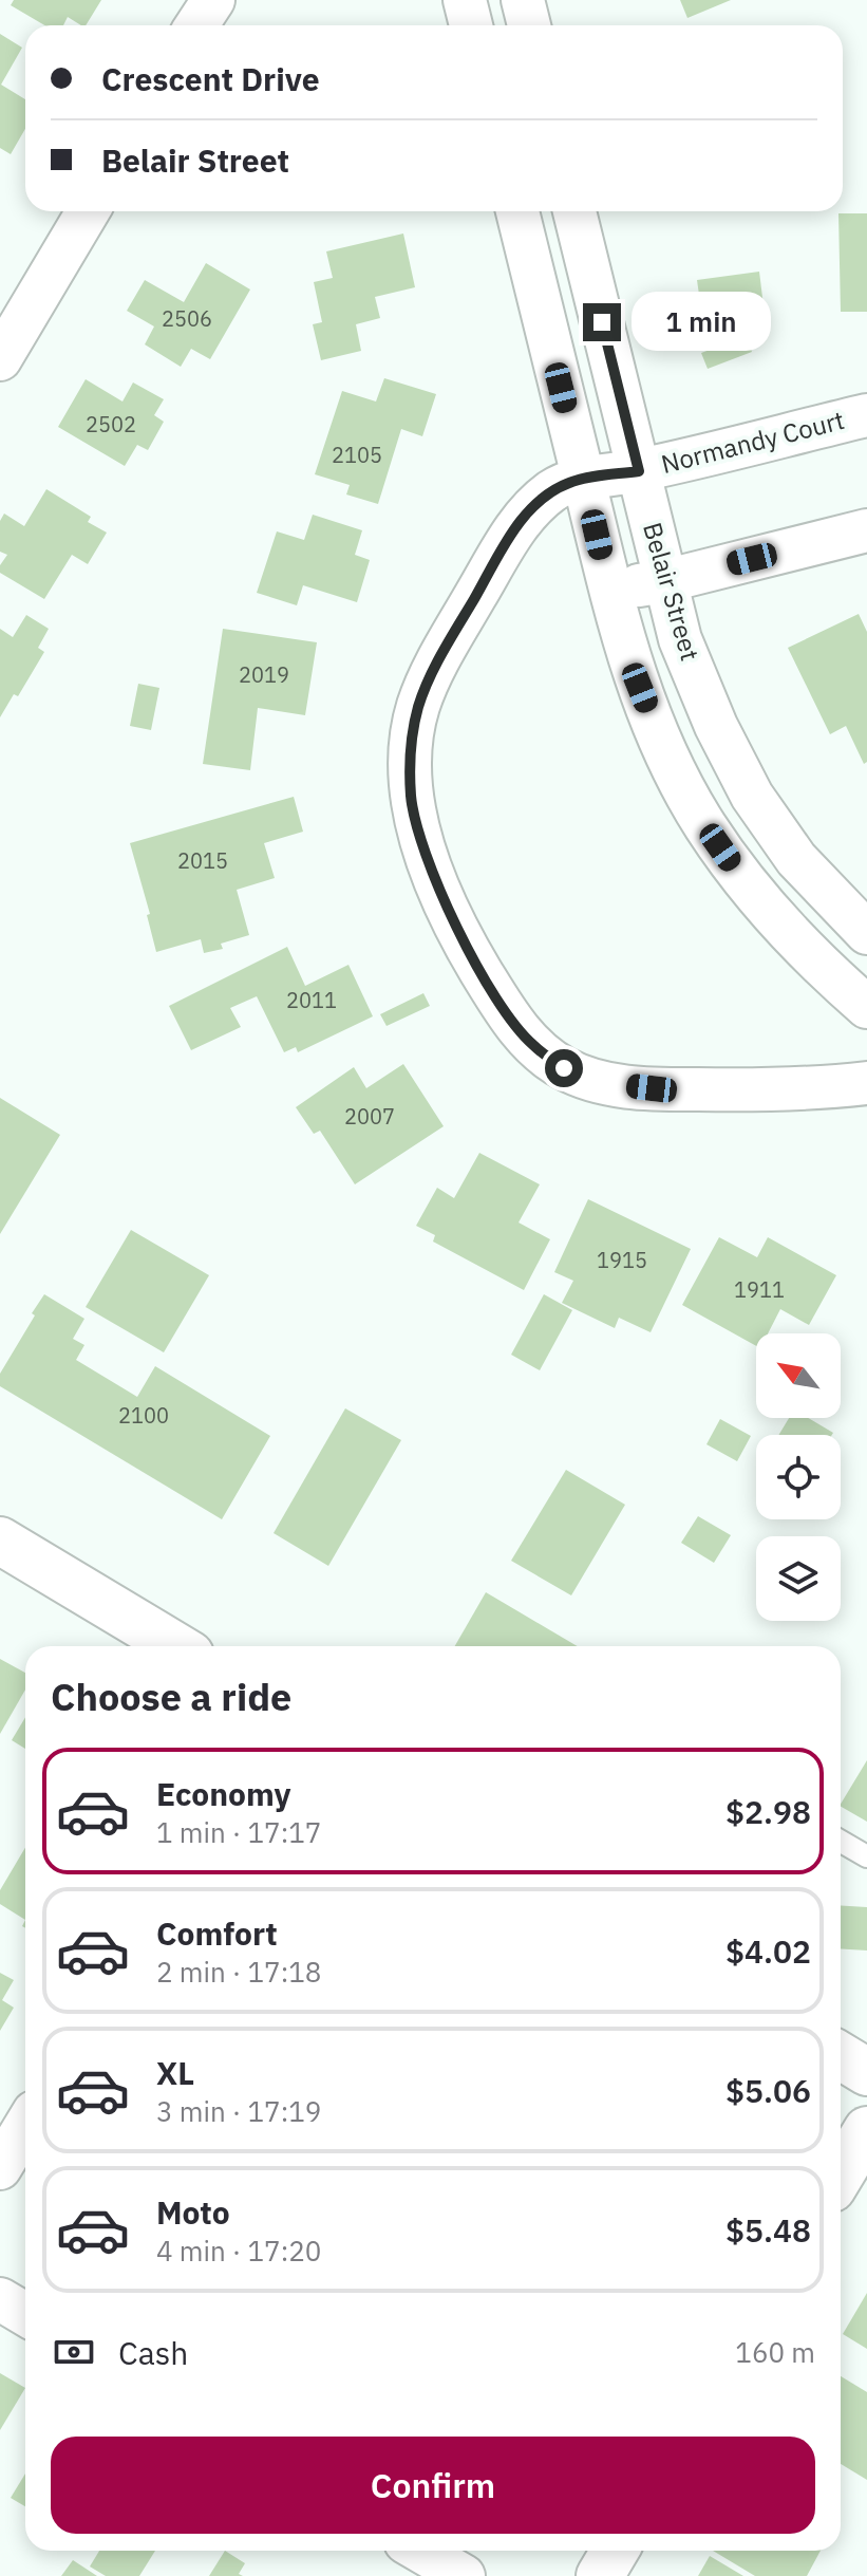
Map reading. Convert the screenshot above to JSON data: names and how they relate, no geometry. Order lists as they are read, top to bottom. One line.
{"streets":{"street":["Normandy Court","Belair Street"]},"crossings":[["Normandy Court","Belair Street"]],"house_numbers":["2506","2502","2105","2019","2015","2011","2007","1915","1911","2100"],"north":"top left","page":{"banner":["Crescent Drive","Belair Street"],"bubble":"1 min","heading":"Choose a ride","list":[{"name":"Economy","note":"1 min · 17:17","value":"$2.98"},{"name":"Comfort","note":"2 min · 17:18","value":"$4.02"},{"name":"XL","note":"3 min · 17:19","value":"$5.06"},{"name":"Moto","note":"4 min · 17:20","value":"$5.48"}],"pay":["Cash","160 m"],"buttons":"Confirm"}}
